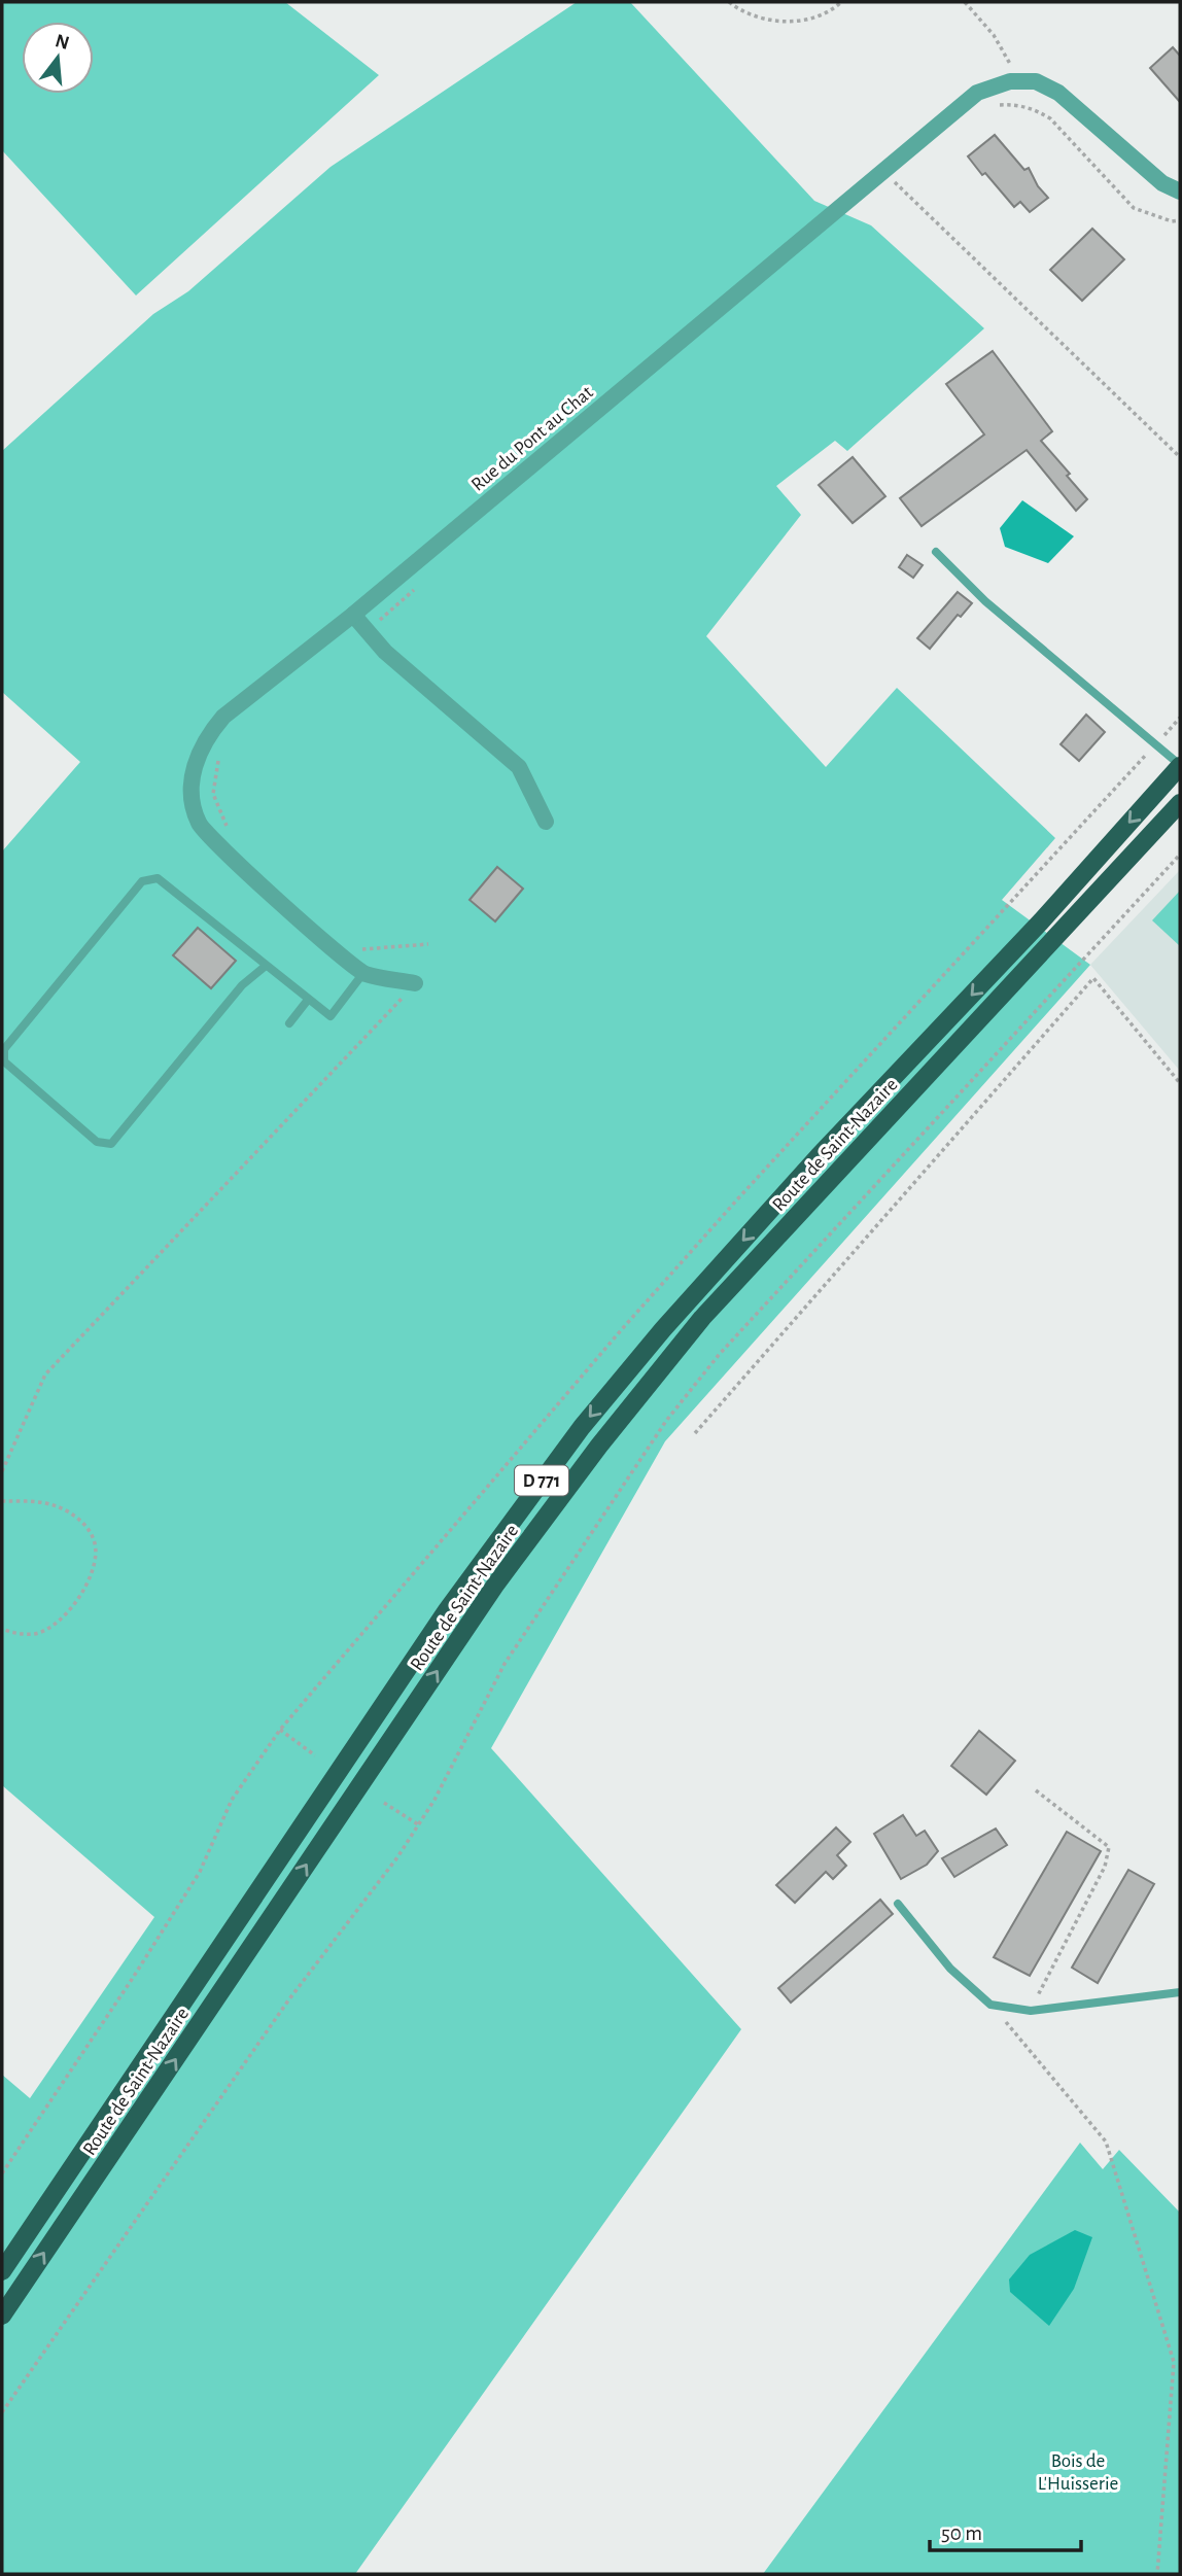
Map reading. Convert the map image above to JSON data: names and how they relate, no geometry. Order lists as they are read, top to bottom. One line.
{"streets":{"main road":["Route de Saint-Nazaire","D 771"],"street":["Rue du Pont au Chat"]},"parks":["Bois de L'Huisserie"],"scale_bar":"50 m","north":"top"}
